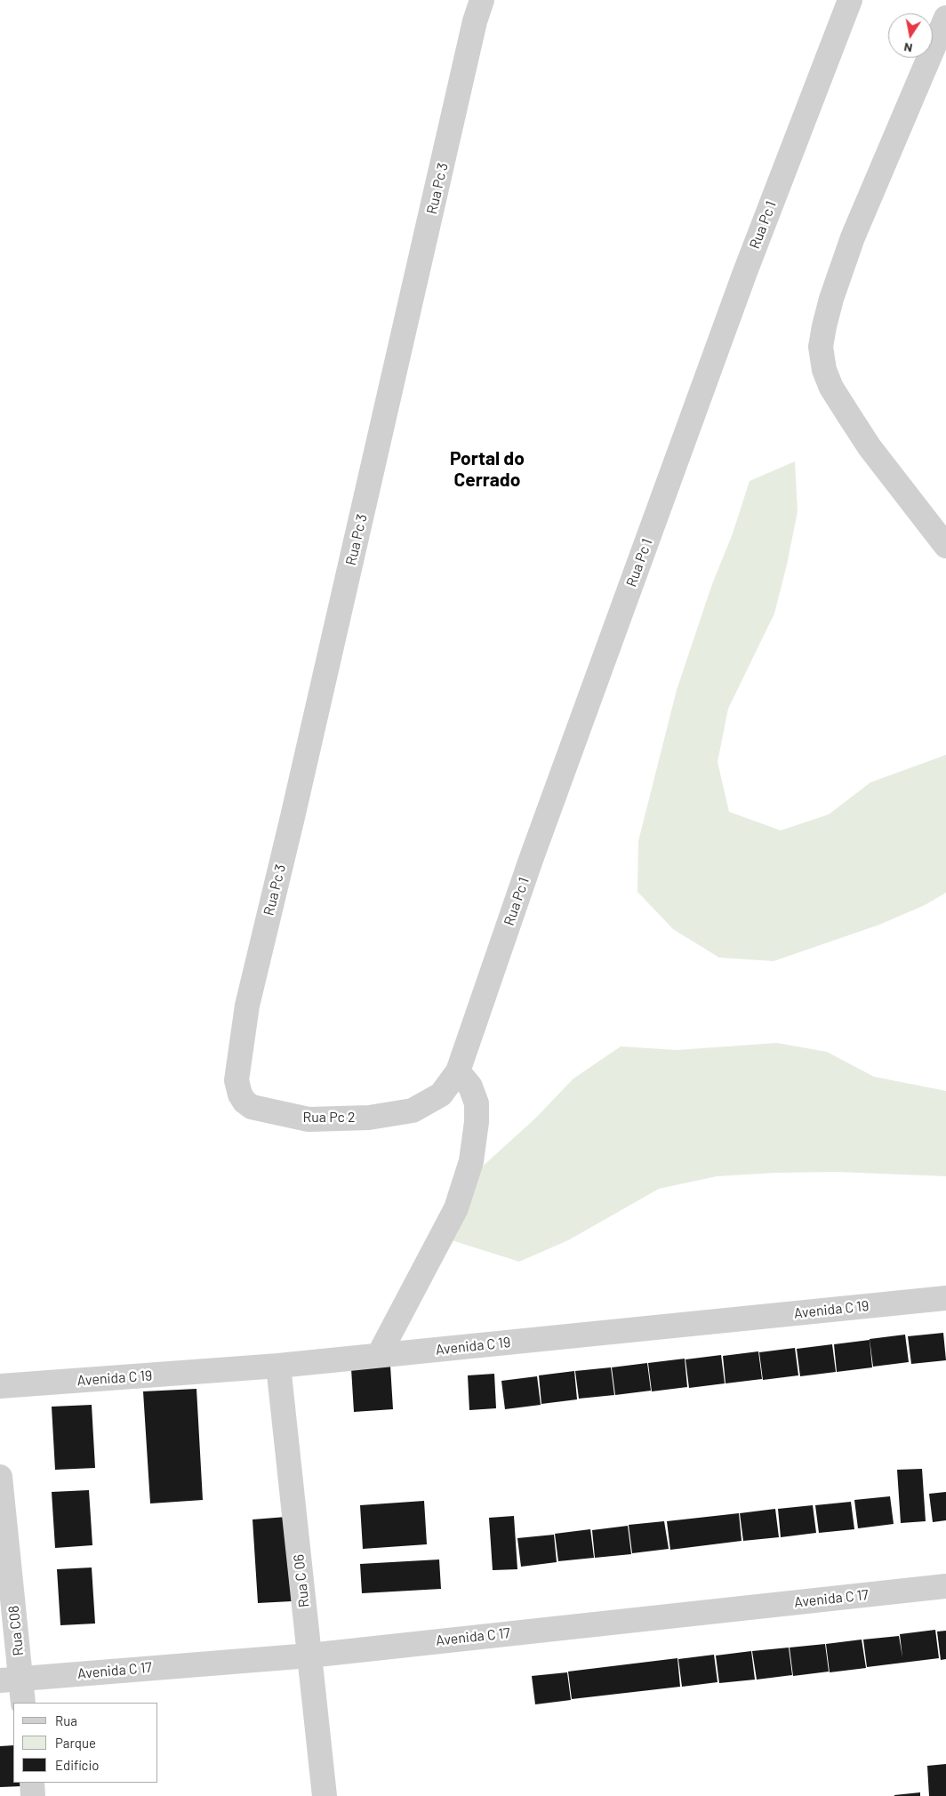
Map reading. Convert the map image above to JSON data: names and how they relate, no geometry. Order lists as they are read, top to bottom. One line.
{"streets":{"street":["Rua Pc 3","Rua Pc 1","Rua Pc 2","Avenida C 19","Rua C 06","Avenida C 17","Rua C08"]},"crossings":[["Rua Pc 3","Rua Pc 2"],["Rua Pc 1","Rua Pc 2"],["Avenida C 19","Rua C 06"],["Rua C 06","Avenida C 17"],["Avenida C 17","Rua C08"]],"districts":["Portal do Cerrado"],"legend":["Rua","Parque","Edifício"],"north":"bottom"}
